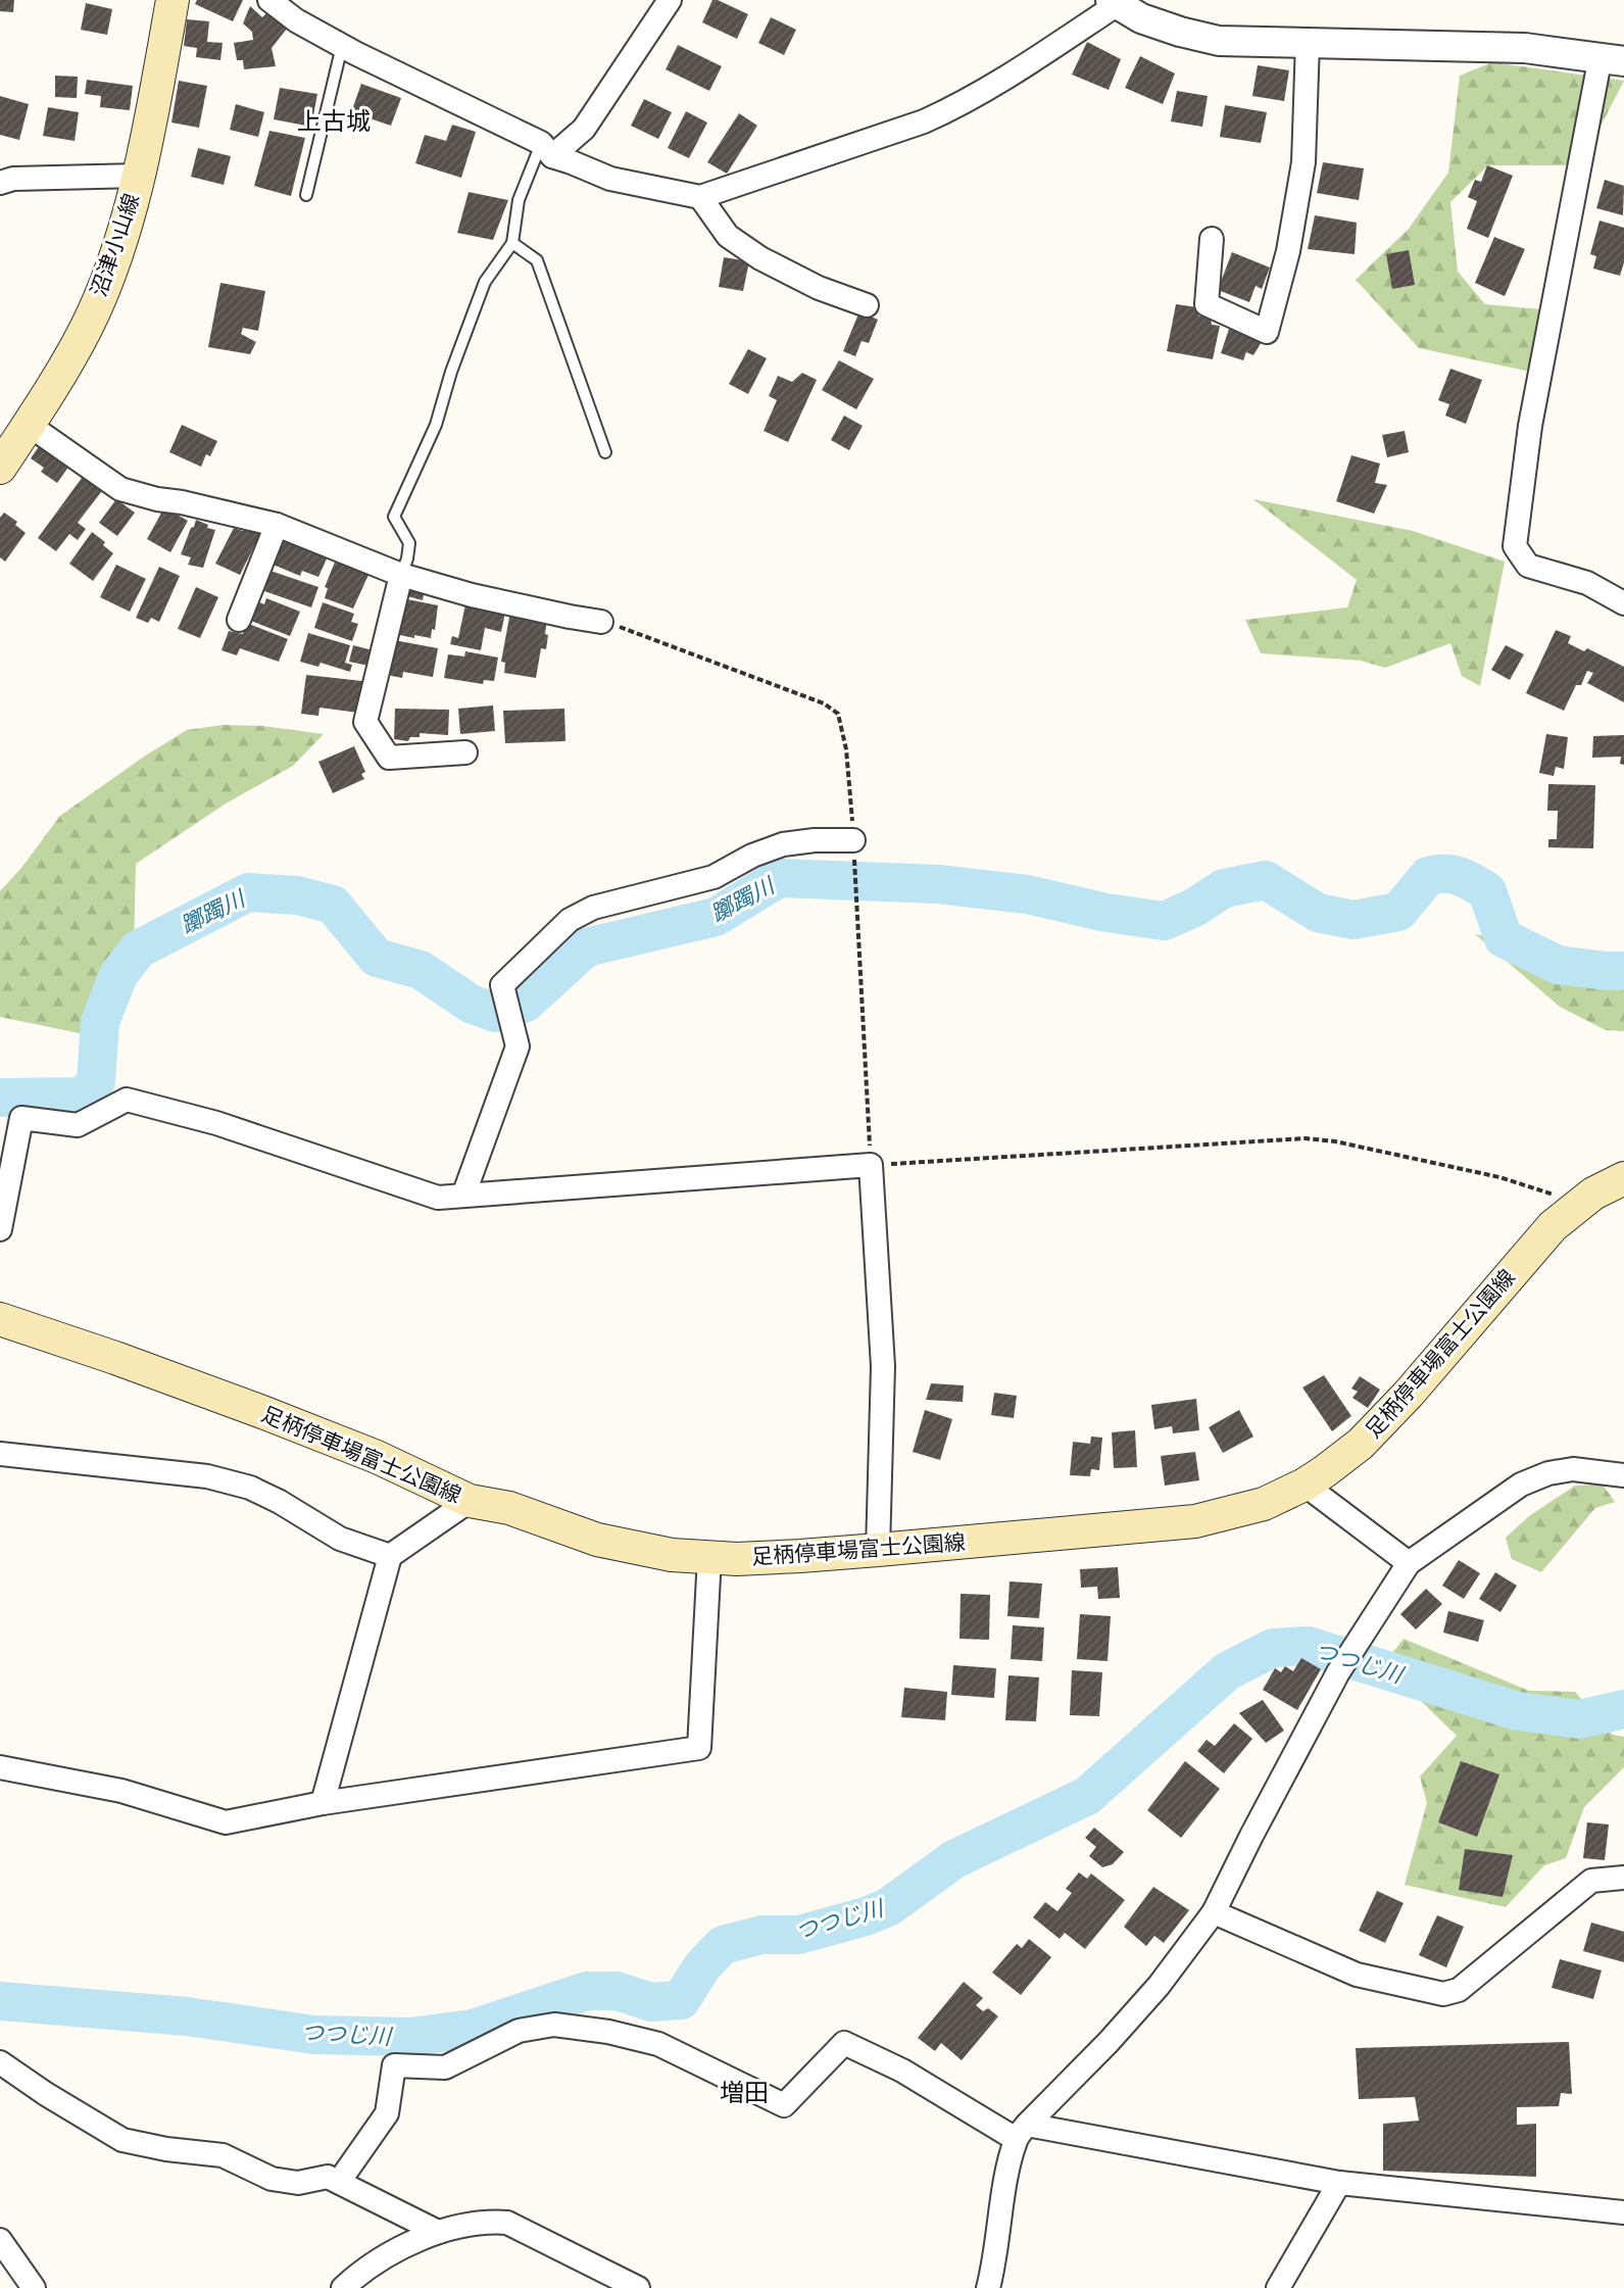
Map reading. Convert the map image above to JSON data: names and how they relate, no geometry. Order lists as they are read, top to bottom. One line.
{"streets":{"main road":["沼津小山線","足柄停車場富士公園線"]},"districts":["上古城","増田"],"water":["躑躅川","つつじ川"]}
